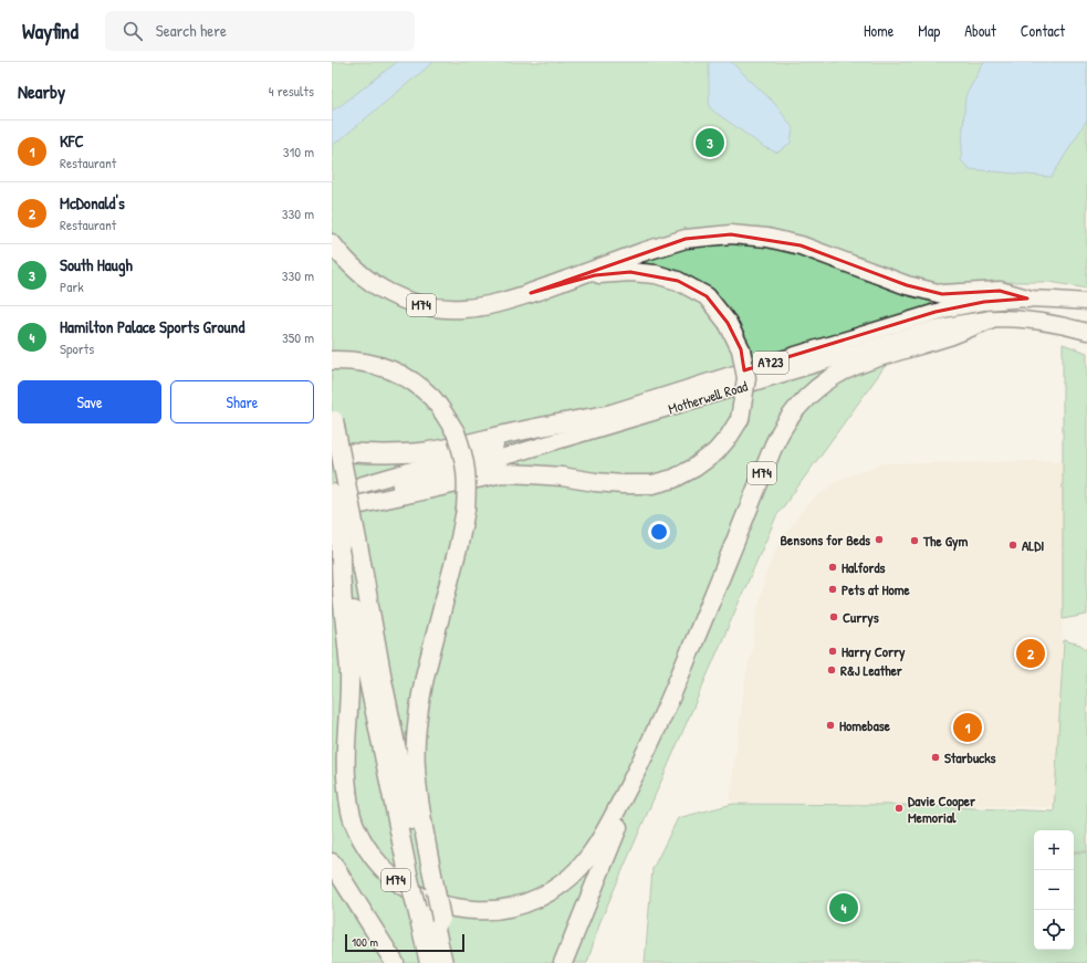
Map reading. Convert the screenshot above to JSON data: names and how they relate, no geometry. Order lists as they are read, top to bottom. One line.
{"streets":{"highway":["M74"],"main road":["A723","Motherwell Road"]},"crossings":[["M74","Motherwell Road"],["A723","Motherwell Road"]],"places":["Bensons for Beds","The Gym","ALDI","Halfords","Pets at Home","Currys","Harry Corry","R&J Leather","Homebase","Starbucks","Davie Cooper Memorial"],"scale_bar":"100 m","page":{"header":"Wayfind","search":"Search here","nav":["Home","Map","About","Contact"],"heading":["Nearby","4 results"],"list":[{"mark":"1","name":"KFC","note":"Restaurant","value":"310 m"},{"mark":"2","name":"McDonald's","note":"Restaurant","value":"330 m"},{"mark":"3","name":"South Haugh","note":"Park","value":"330 m"},{"mark":"4","name":"Hamilton Palace Sports Ground","note":"Sports","value":"350 m"}],"pins":["3","2","1","4"],"buttons":["Save","Share"],"map_buttons":["+","−"],"scale":"100 m"}}
